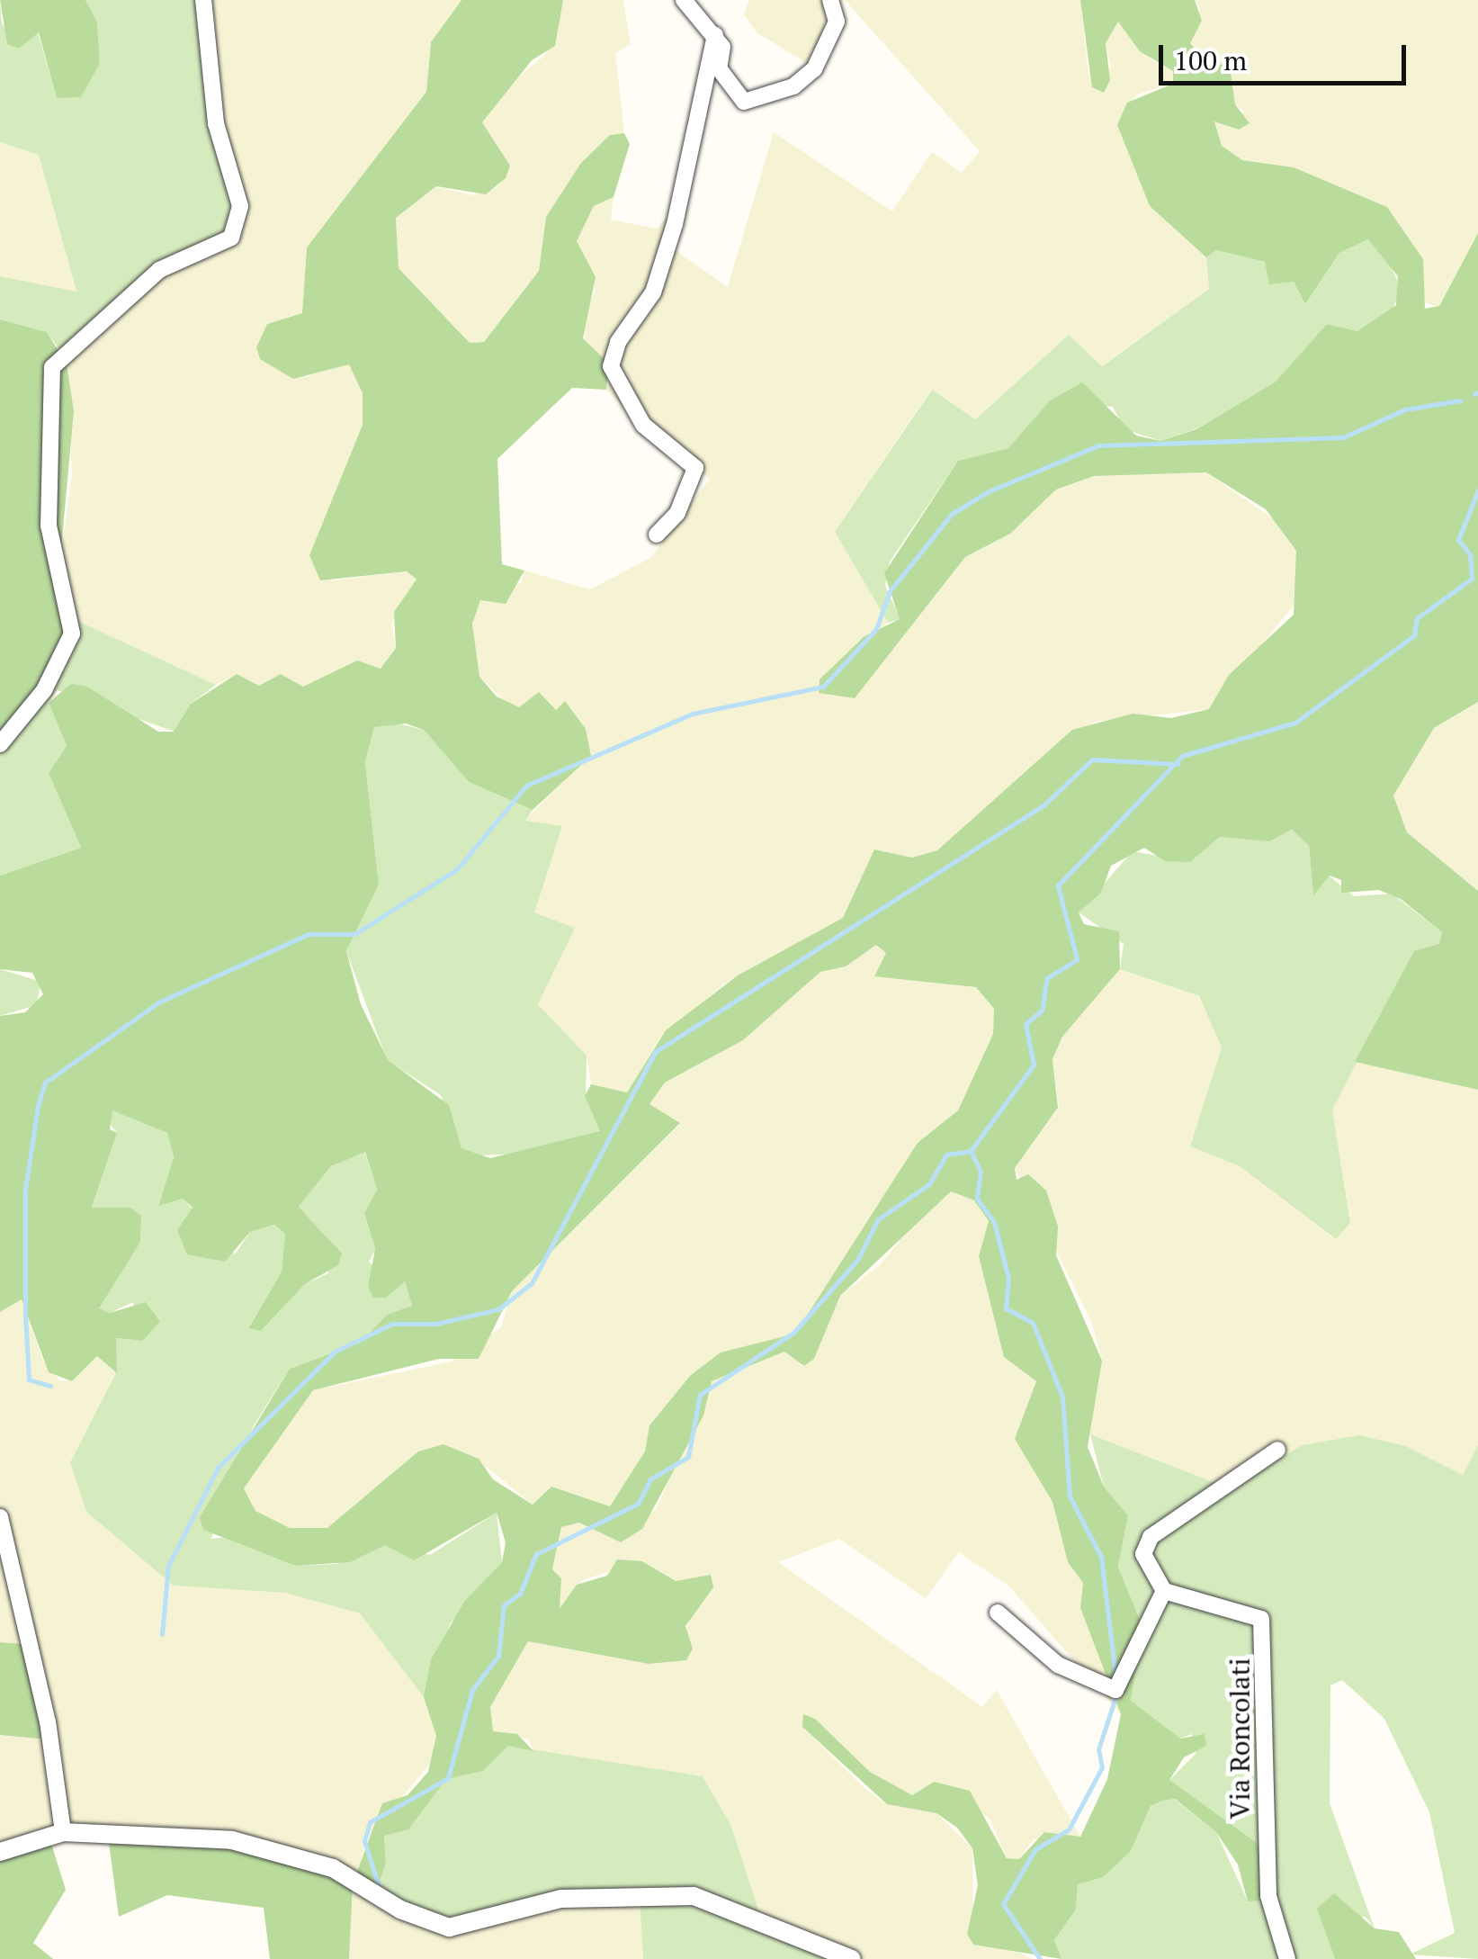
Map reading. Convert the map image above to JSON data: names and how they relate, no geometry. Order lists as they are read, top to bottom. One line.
{"streets":{"street":["Via Roncolati"]},"scale_bar":"100 m"}
